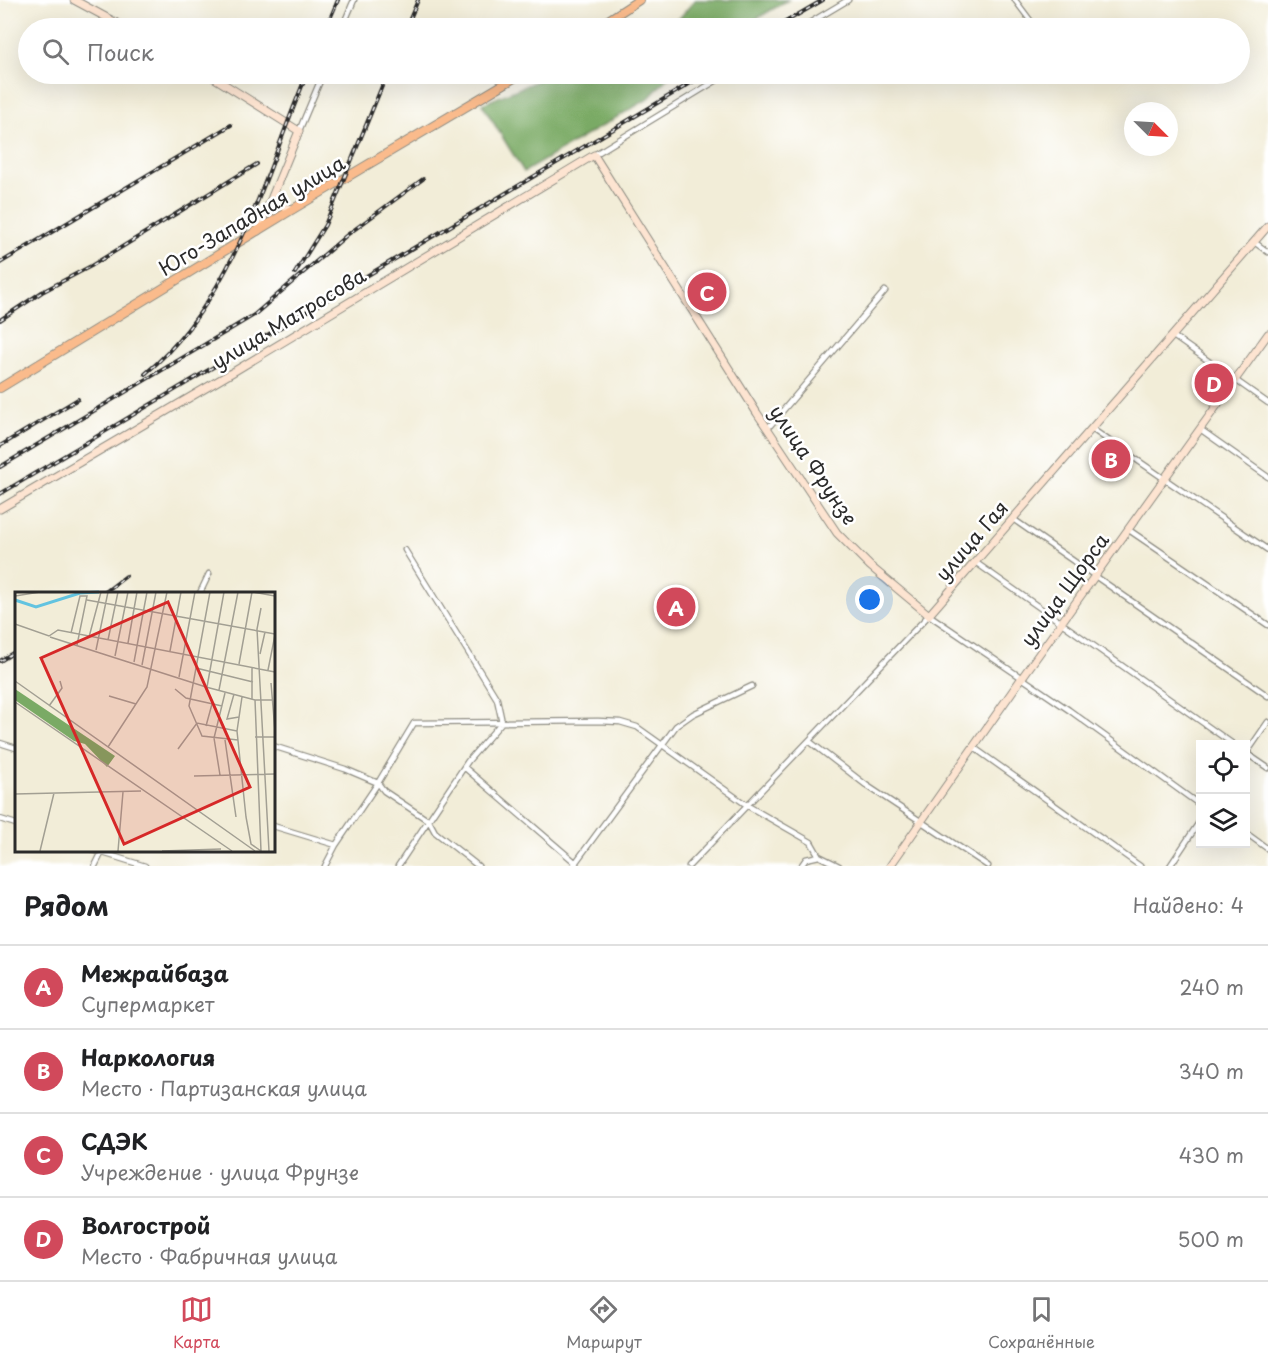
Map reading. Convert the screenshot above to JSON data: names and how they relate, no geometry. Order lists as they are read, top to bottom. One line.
{"streets":{"main road":["Юго-Западная улица"],"street":["улица Матросова","улица Фрунзе","улица Гая","улица Щорса"]},"crossings":[["улица Матросова","улица Фрунзе"],["улица Фрунзе","улица Гая"],["улица Фрунзе","улица Щорса"]],"north":"bottom right","page":{"search":"Поиск","pins":["C","D","B","A"],"heading":["Рядом","Найдено: 4"],"list":[{"mark":"A","name":"Межрайбаза","note":"Супермаркет","value":"240 m"},{"mark":"B","name":"Наркология","note":"Место · Партизанская улица","value":"340 m"},{"mark":"C","name":"СДЭК","note":"Учреждение · улица Фрунзе","value":"430 m"},{"mark":"D","name":"Волгострой","note":"Место · Фабричная улица","value":"500 m"}],"nav":["Карта","Маршрут","Сохранённые"]}}
